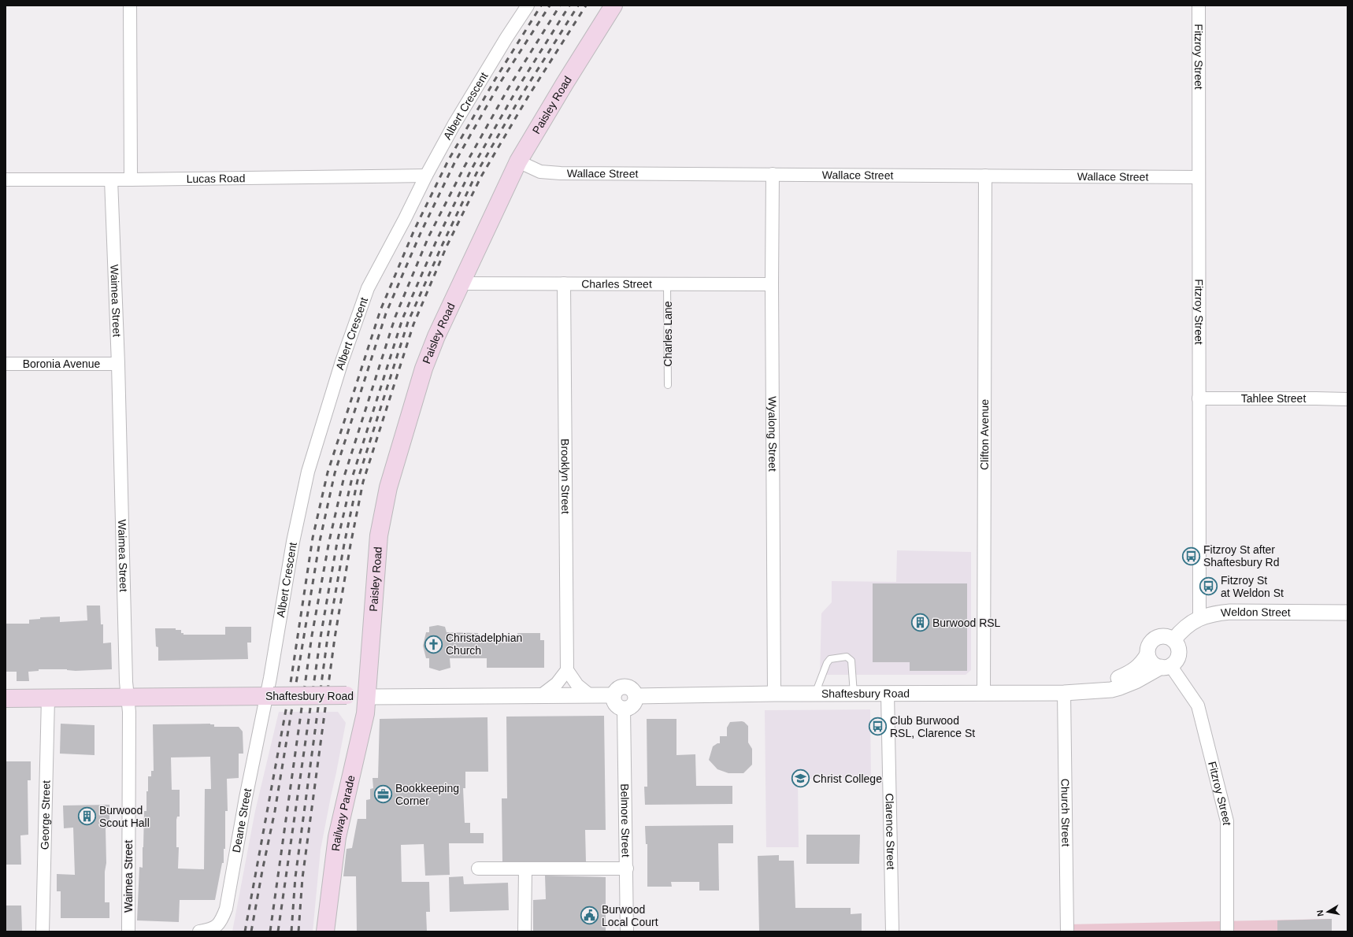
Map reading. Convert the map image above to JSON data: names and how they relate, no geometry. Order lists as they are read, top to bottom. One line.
{"streets":{"main road":["Paisley Road","Shaftesbury Road","Railway Parade"],"street":["Fitzroy Street","Albert Crescent","Wallace Street","Lucas Road","Charles Street","Waimea Street","Boronia Avenue","Tahlee Street","Wyalong Street","Clifton Avenue","Brooklyn Street","Weldon Street","Church Street","George Street","Belmore Street","Deane Street","Clarence Street"],"lane":["Charles Lane"]},"crossings":[["Fitzroy Street","Wallace Street"],["Fitzroy Street","Tahlee Street"],["Fitzroy Street","Weldon Street"],["Fitzroy Street","Shaftesbury Road"],["Albert Crescent","Lucas Road"],["Albert Crescent","Shaftesbury Road"],["Albert Crescent","Deane Street"],["Paisley Road","Wallace Street"],["Paisley Road","Charles Street"],["Paisley Road","Shaftesbury Road"],["Paisley Road","Railway Parade"],["Wallace Street","Wyalong Street"],["Wallace Street","Clifton Avenue"],["Lucas Road","Waimea Street"],["Charles Street","Charles Lane"],["Charles Street","Wyalong Street"],["Charles Street","Brooklyn Street"],["Waimea Street","Boronia Avenue"],["Waimea Street","Shaftesbury Road"],["Wyalong Street","Shaftesbury Road"],["Clifton Avenue","Shaftesbury Road"],["Weldon Street","Shaftesbury Road"],["Shaftesbury Road","Church Street"],["Shaftesbury Road","Railway Parade"],["Shaftesbury Road","George Street"],["Shaftesbury Road","Belmore Street"],["Shaftesbury Road","Deane Street"],["Shaftesbury Road","Clarence Street"]],"places":{"bus stop":["Fitzroy St after Shaftesbury Rd","Fitzroy St at Weldon St","Club Burwood RSL, Clarence St"],"building":["Burwood RSL","Burwood Scout Hall"],"church":["Christadelphian Church"],"school or university":["Christ College"],"office":["Bookkeeping Corner"],"public building":["Burwood Local Court"]},"north":"left"}
